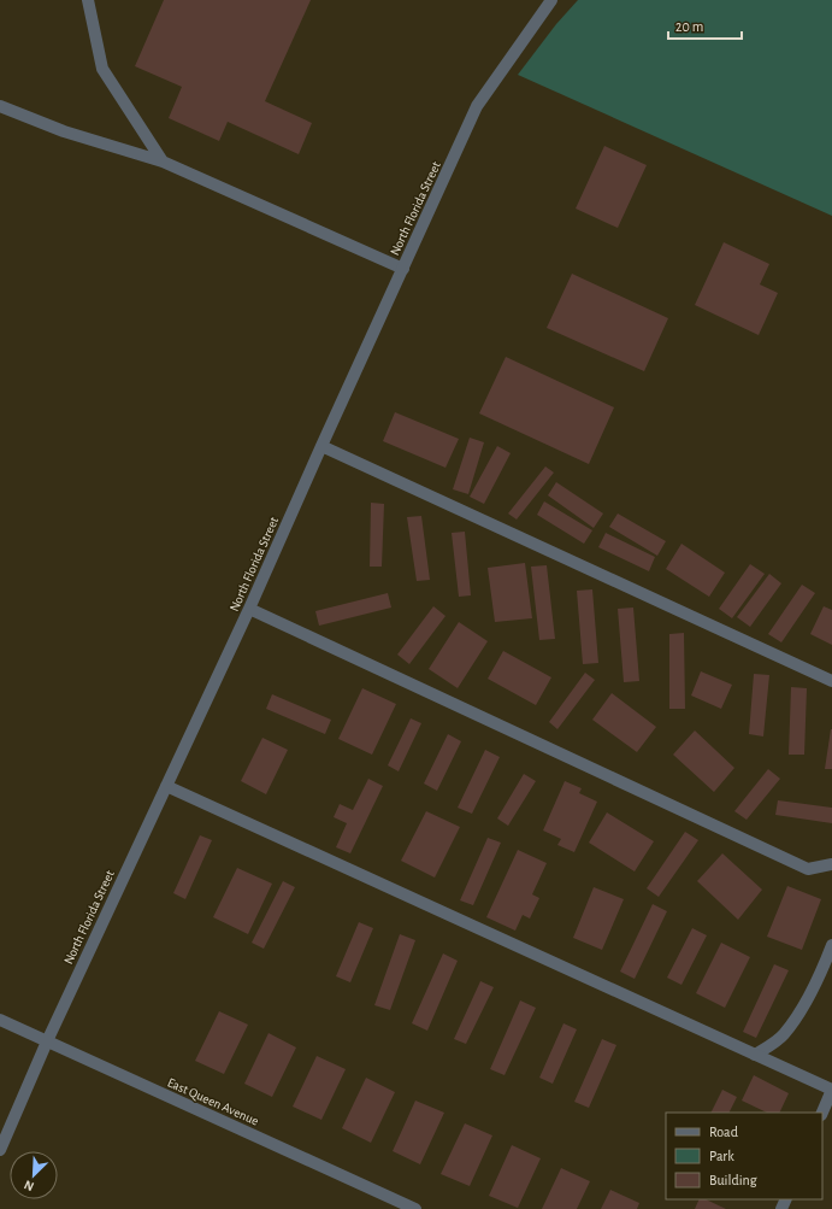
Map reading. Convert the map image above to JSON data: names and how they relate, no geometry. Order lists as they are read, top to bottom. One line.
{"streets":{"street":["North Florida Street","East Queen Avenue"]},"crossings":[["North Florida Street","East Queen Avenue"]],"legend":["Road","Park","Building"],"scale_bar":"20 m","north":"bottom left"}
